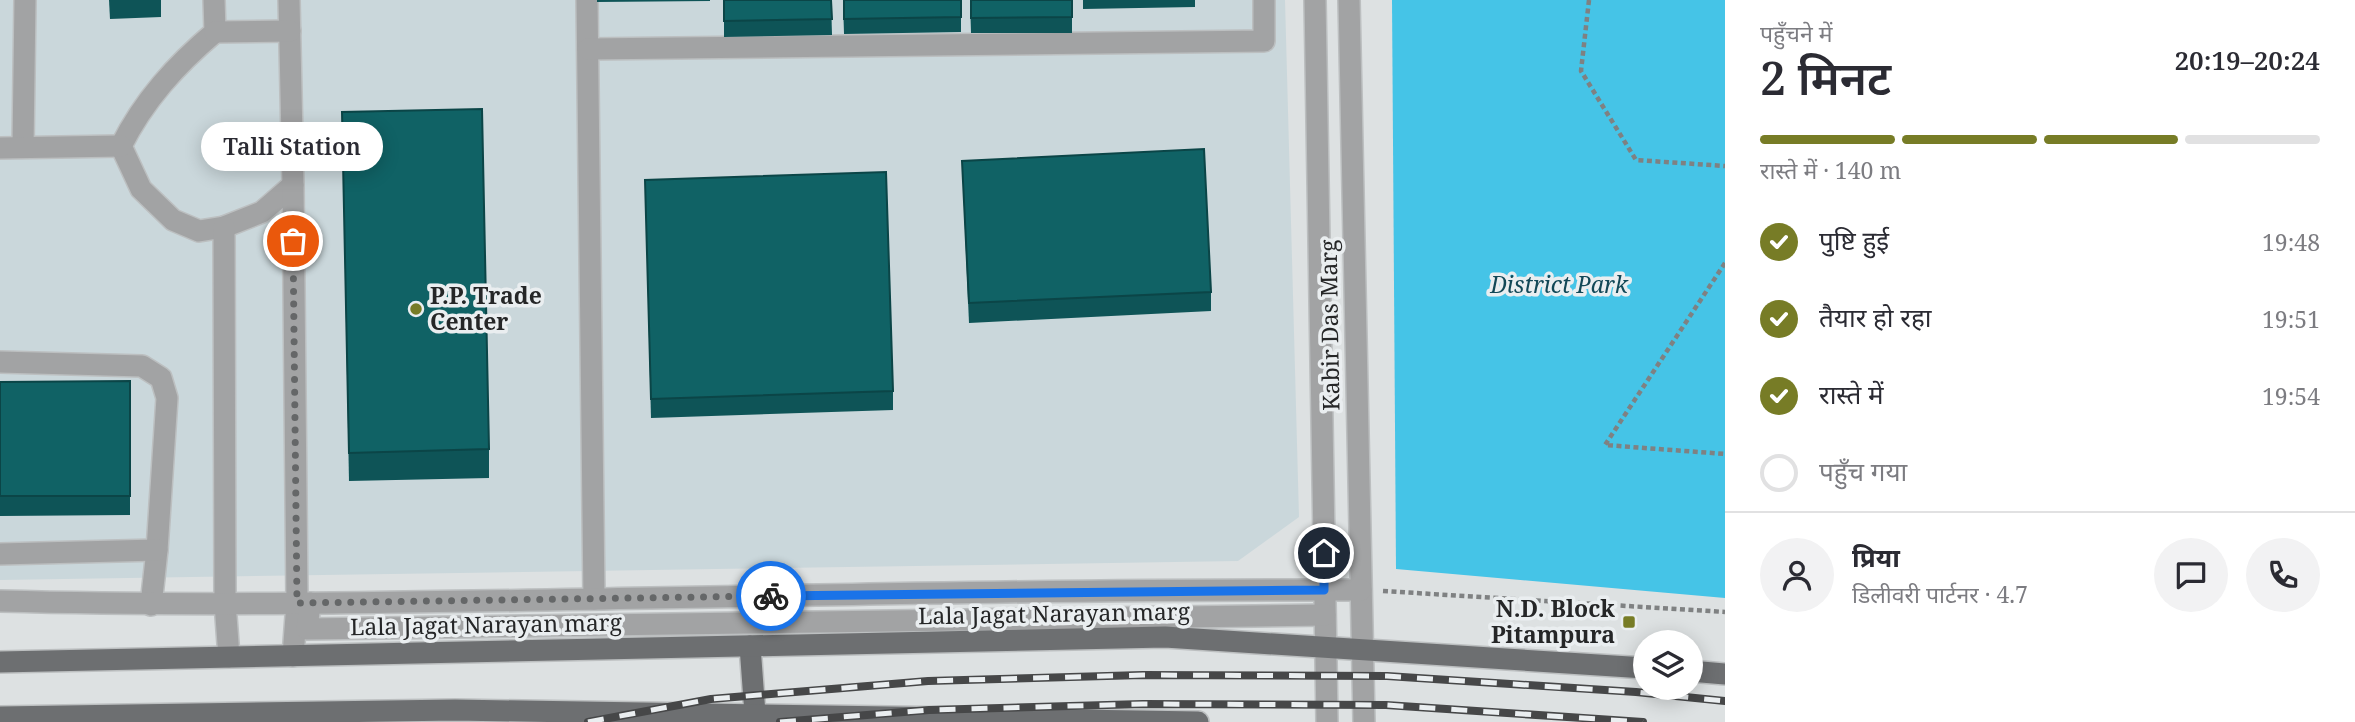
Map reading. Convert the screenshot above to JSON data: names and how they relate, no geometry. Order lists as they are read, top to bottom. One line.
{"streets":{"main road":["Lala Jagat Narayan marg"],"street":["Kabir Das Marg"]},"crossings":[["Kabir Das Marg","Lala Jagat Narayan marg"]],"parks":["District Park"],"places":{"other":["Talli Station","P.P. Trade Center"],"transit":["N.D. Block Pitampura"]},"page":{"heading":["2 मिनट","पहुँचने में","20:19–20:24"],"panel":["प्रिया","डिलीवरी पार्टनर · 4.7"],"bar":"रास्ते में · 140 m","bubble":"Talli Station","list":[["पुष्टि हुई","19:48"],["तैयार हो रहा","19:51"],["रास्ते में","19:54"],"पहुँच गया"]}}
